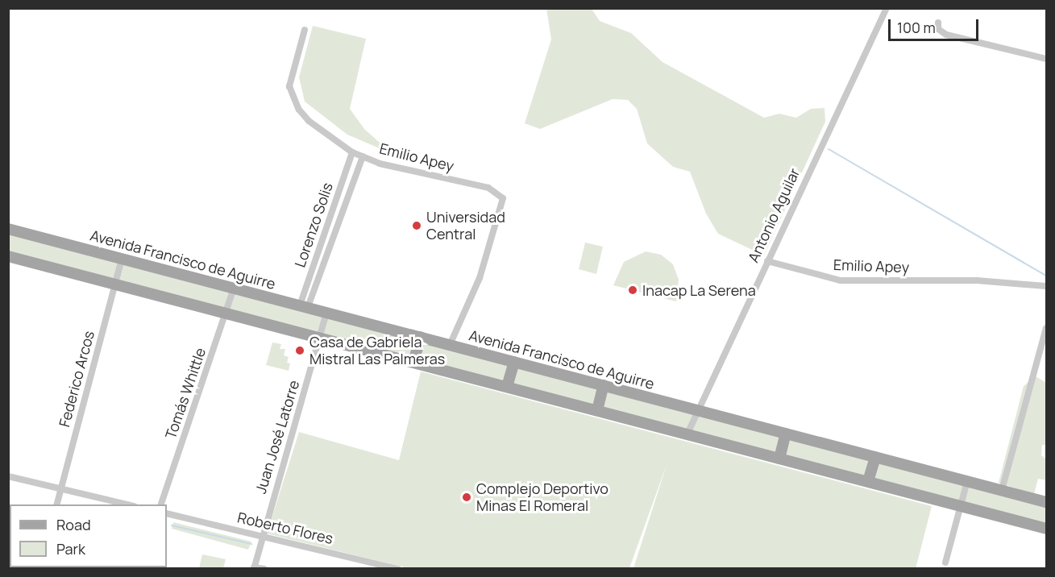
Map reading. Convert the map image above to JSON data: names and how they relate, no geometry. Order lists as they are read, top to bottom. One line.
{"streets":{"main road":["Avenida Francisco de Aguirre"],"street":["Emilio Apey","Antonio Aguilar","Lorenzo Solis","Federico Arcos","Tomás Whittle","Juan José Latorre","Roberto Flores"]},"crossings":[["Emilio Apey","Antonio Aguilar"],["Emilio Apey","Lorenzo Solis"],["Emilio Apey","Avenida Francisco de Aguirre"],["Antonio Aguilar","Avenida Francisco de Aguirre"],["Lorenzo Solis","Avenida Francisco de Aguirre"],["Avenida Francisco de Aguirre","Federico Arcos"],["Avenida Francisco de Aguirre","Tomás Whittle"],["Avenida Francisco de Aguirre","Juan José Latorre"],["Juan José Latorre","Roberto Flores"]],"places":["Universidad Central","Inacap La Serena","Casa de Gabriela Mistral Las Palmeras","Complejo Deportivo Minas El Romeral"],"legend":["Road","Park"],"scale_bar":"100 m"}
